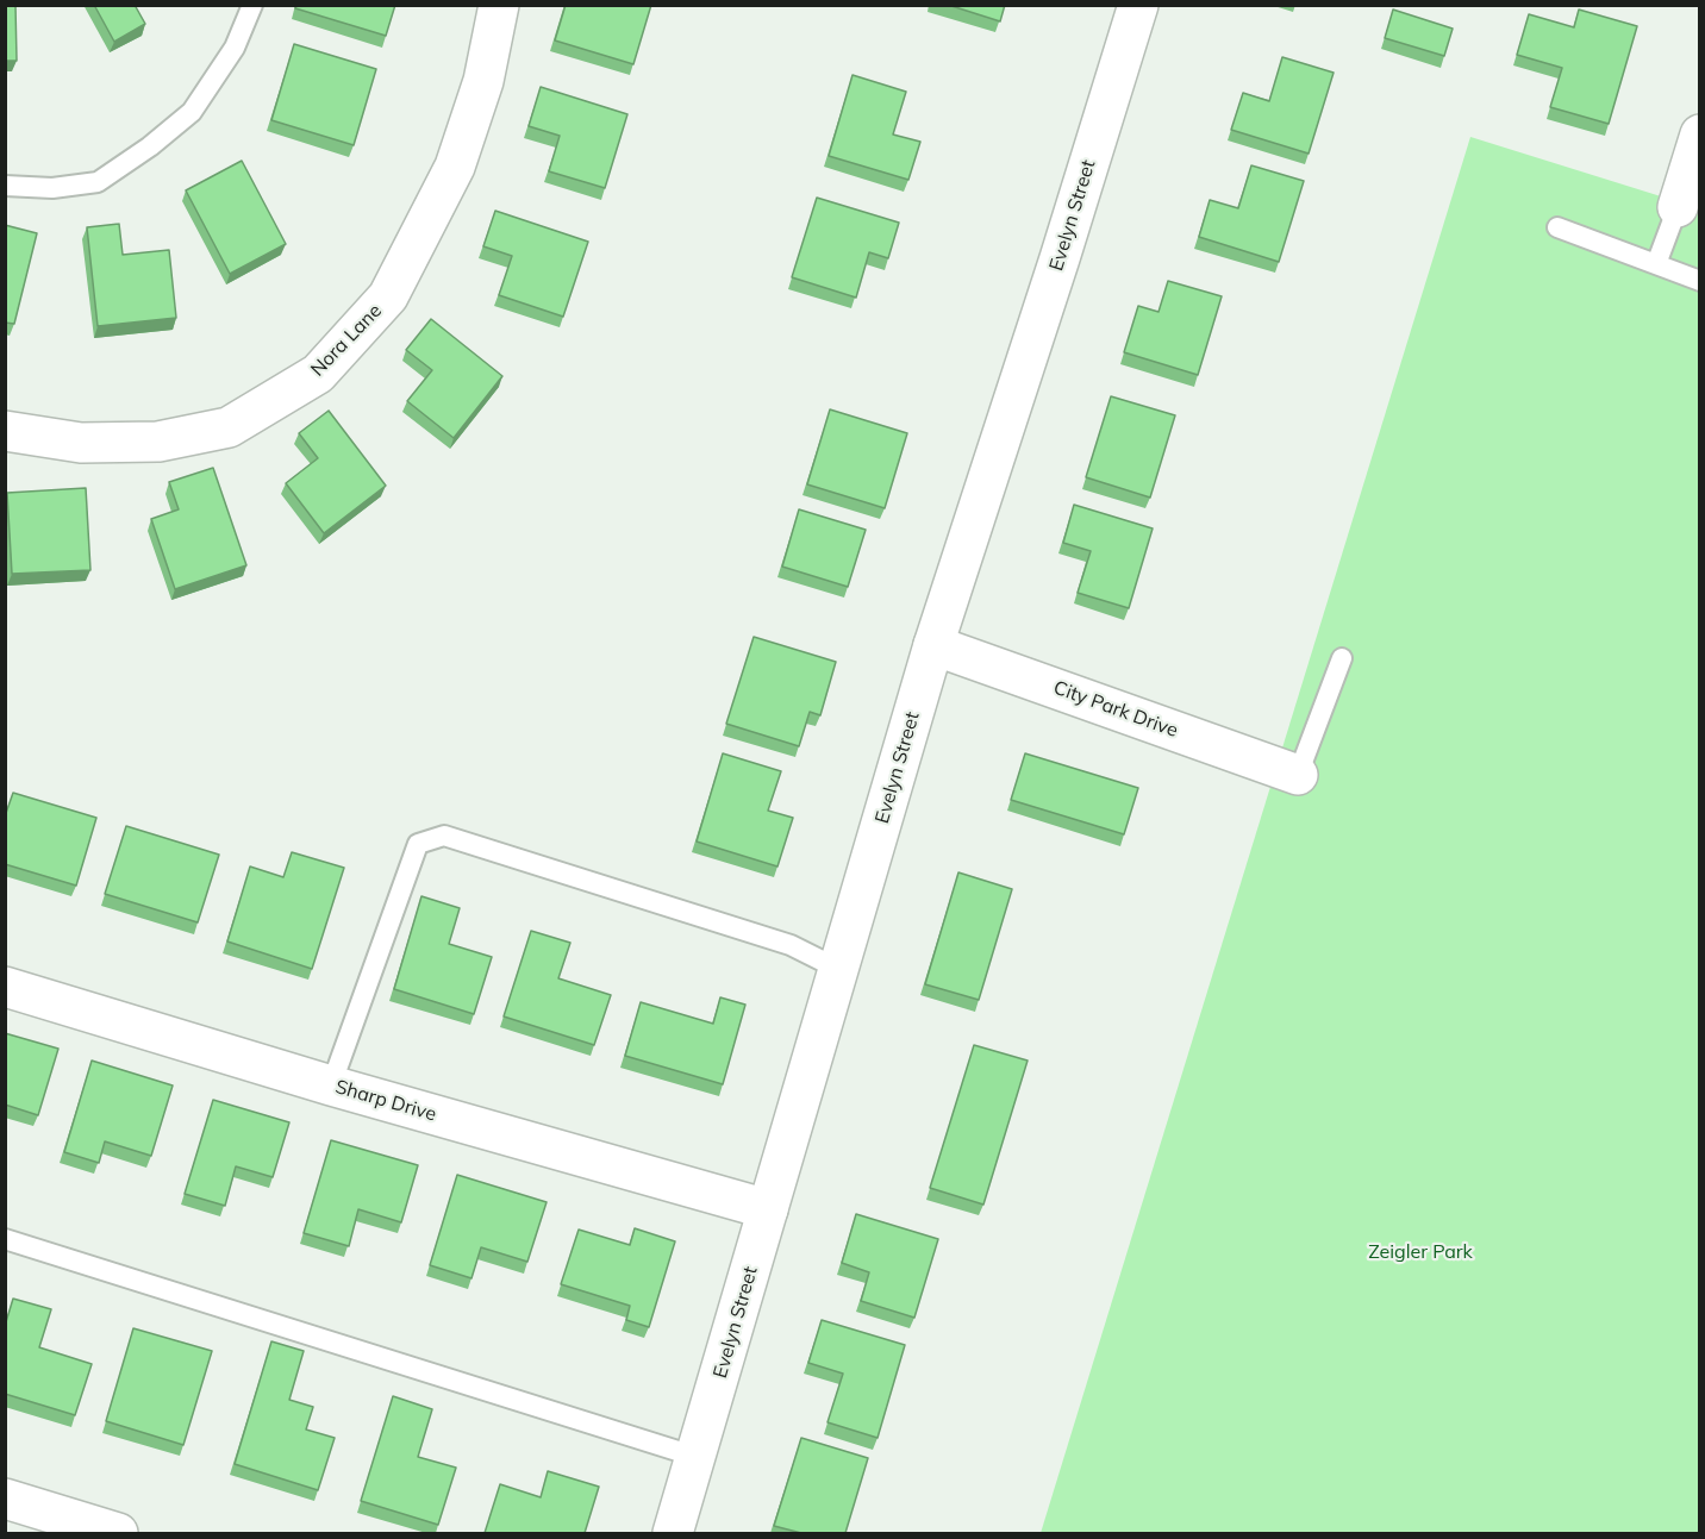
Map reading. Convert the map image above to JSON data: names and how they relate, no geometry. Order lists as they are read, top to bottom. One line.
{"streets":{"street":["Evelyn Street","Nora Lane","City Park Drive","Sharp Drive"]},"crossings":[["Evelyn Street","City Park Drive"],["Evelyn Street","Sharp Drive"]],"parks":["Zeigler Park"]}
